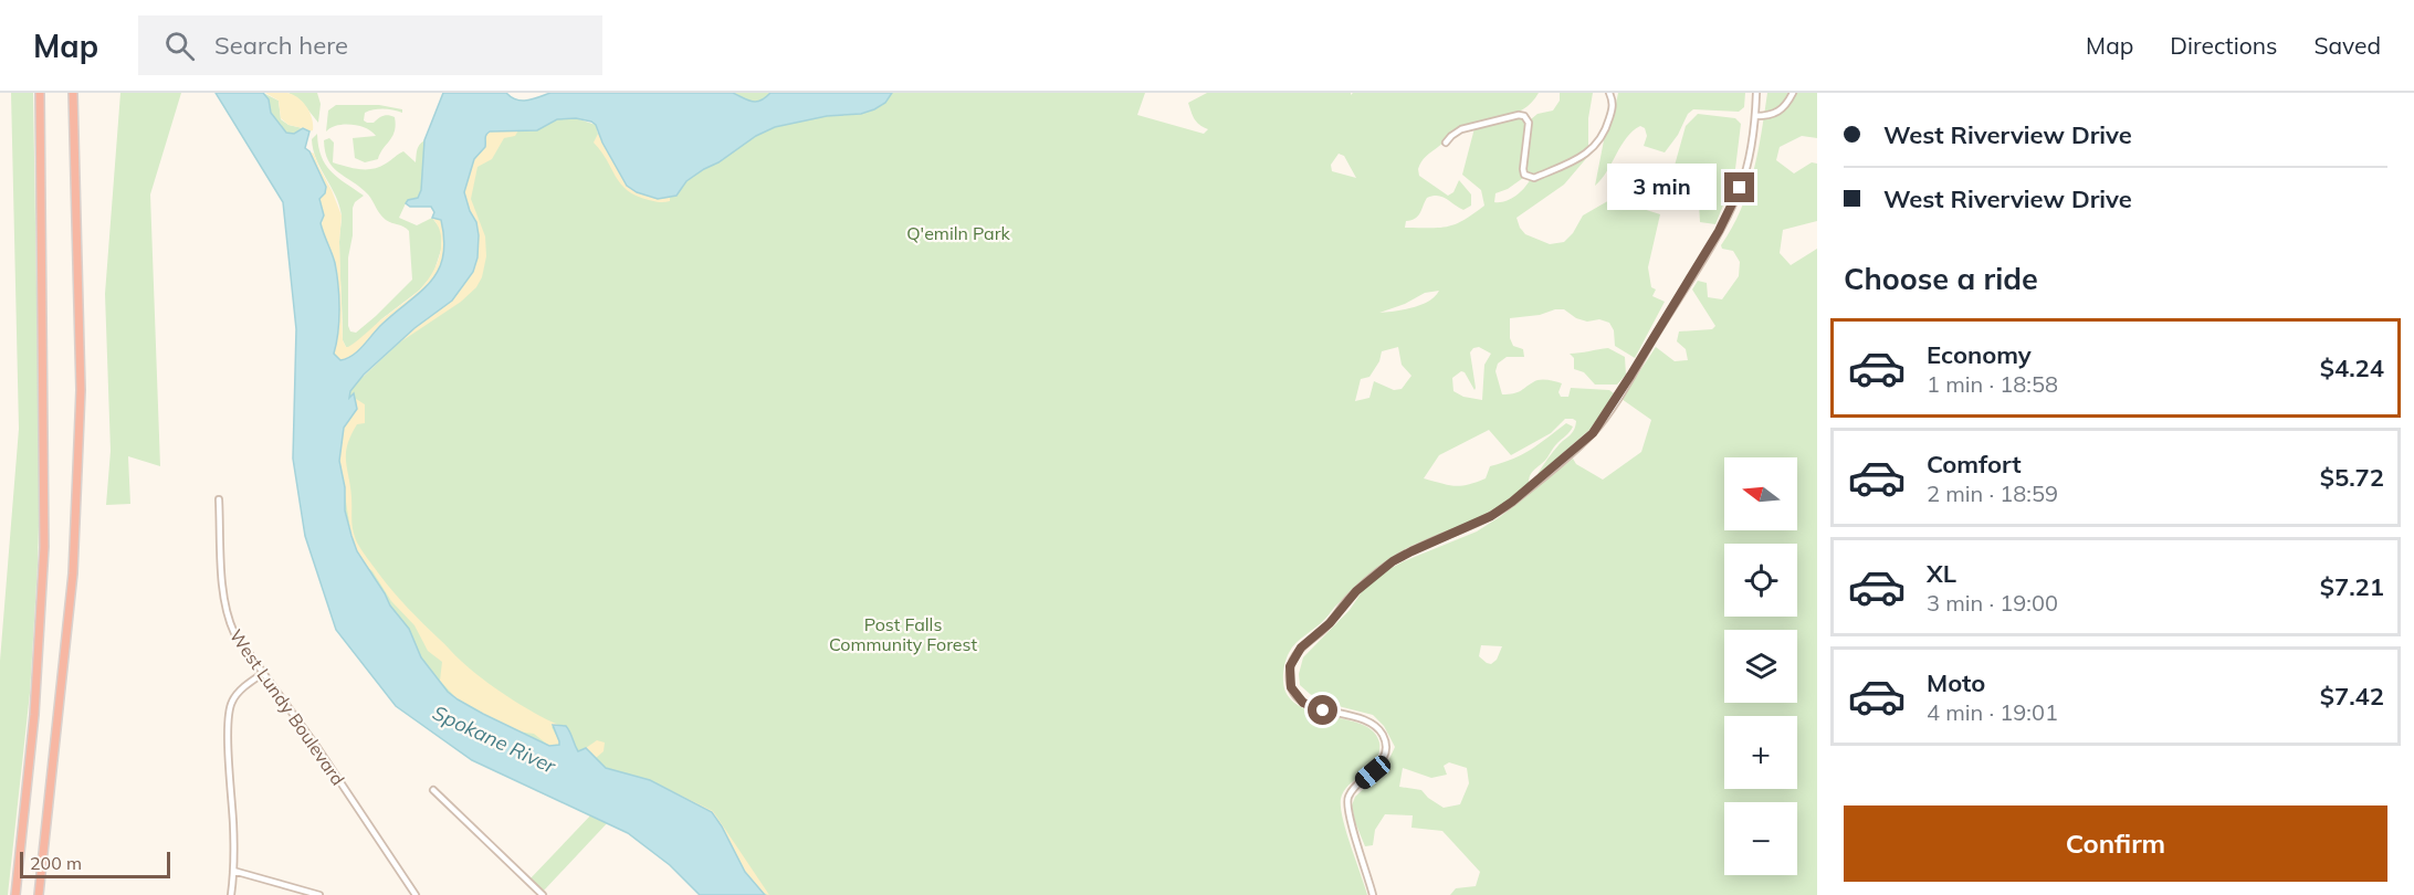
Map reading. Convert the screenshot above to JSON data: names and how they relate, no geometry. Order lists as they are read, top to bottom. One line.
{"streets":{"street":["West Lundy Boulevard"]},"water":["Spokane River"],"parks":["Q'emiln Park","Post Falls Community Forest"],"scale_bar":"200 m","north":"left","page":{"header":"Map","search":"Search here","nav":["Map","Directions","Saved"],"banner":["West Riverview Drive","West Riverview Drive"],"bubble":"3 min","heading":"Choose a ride","list":[{"name":"Economy","note":"1 min · 18:58","value":"$4.24"},{"name":"Comfort","note":"2 min · 18:59","value":"$5.72"},{"name":"XL","note":"3 min · 19:00","value":"$7.21"},{"name":"Moto","note":"4 min · 19:01","value":"$7.42"}],"map_buttons":["+","−"],"buttons":"Confirm","scale":"200 m"}}
